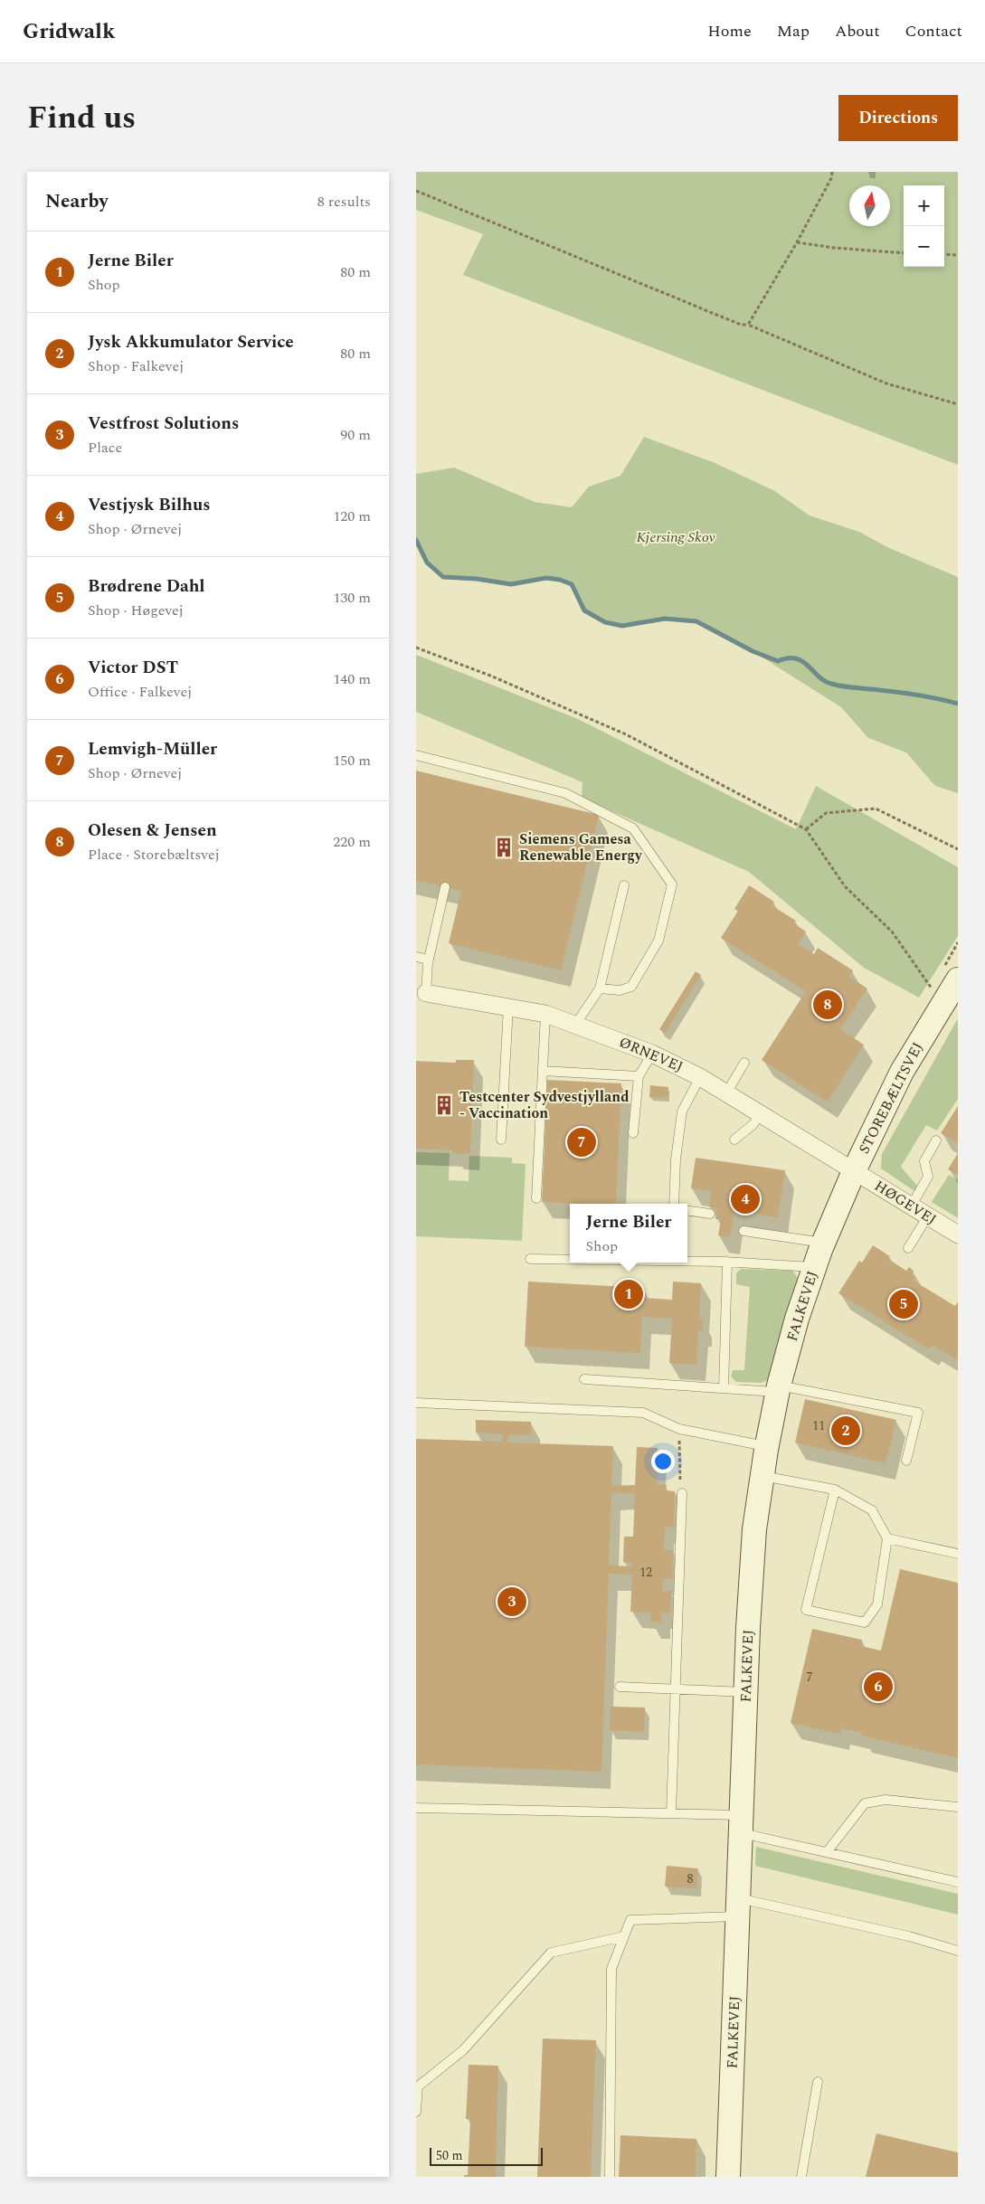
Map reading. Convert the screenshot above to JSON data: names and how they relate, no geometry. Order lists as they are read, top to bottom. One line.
{"streets":{"street":["ØRNEVEJ","STOREBÆLTSVEJ","HØGEVEJ","FALKEVEJ"]},"crossings":[["ØRNEVEJ","STOREBÆLTSVEJ"],["ØRNEVEJ","HØGEVEJ"],["ØRNEVEJ","FALKEVEJ"],["STOREBÆLTSVEJ","HØGEVEJ"],["STOREBÆLTSVEJ","FALKEVEJ"],["HØGEVEJ","FALKEVEJ"]],"parks":["Kjersing Skov"],"places":{"building":["Siemens Gamesa Renewable Energy","Testcenter Sydvestjylland - Vaccination"]},"house_numbers":["11","12","7","8"],"scale_bar":"50 m","north":"top","page":{"header":"Gridwalk","nav":["Home","Map","About","Contact"],"title":"Find us","buttons":"Directions","heading":["Nearby","8 results"],"map_buttons":["+","−"],"list":[{"mark":"1","name":"Jerne Biler","note":"Shop","value":"80 m"},{"mark":"2","name":"Jysk Akkumulator Service","note":"Shop · Falkevej","value":"80 m"},{"mark":"3","name":"Vestfrost Solutions","note":"Place","value":"90 m"},{"mark":"4","name":"Vestjysk Bilhus","note":"Shop · Ørnevej","value":"120 m"},{"mark":"5","name":"Brødrene Dahl","note":"Shop · Høgevej","value":"130 m"},{"mark":"6","name":"Victor DST","note":"Office · Falkevej","value":"140 m"},{"mark":"7","name":"Lemvigh-Müller","note":"Shop · Ørnevej","value":"150 m"},{"mark":"8","name":"Olesen & Jensen","note":"Place · Storebæltsvej","value":"220 m"}],"pins":["8","7","4","1","5","2","3","6"],"popup":["Jerne Biler","Shop"],"scale":"50 m"}}
